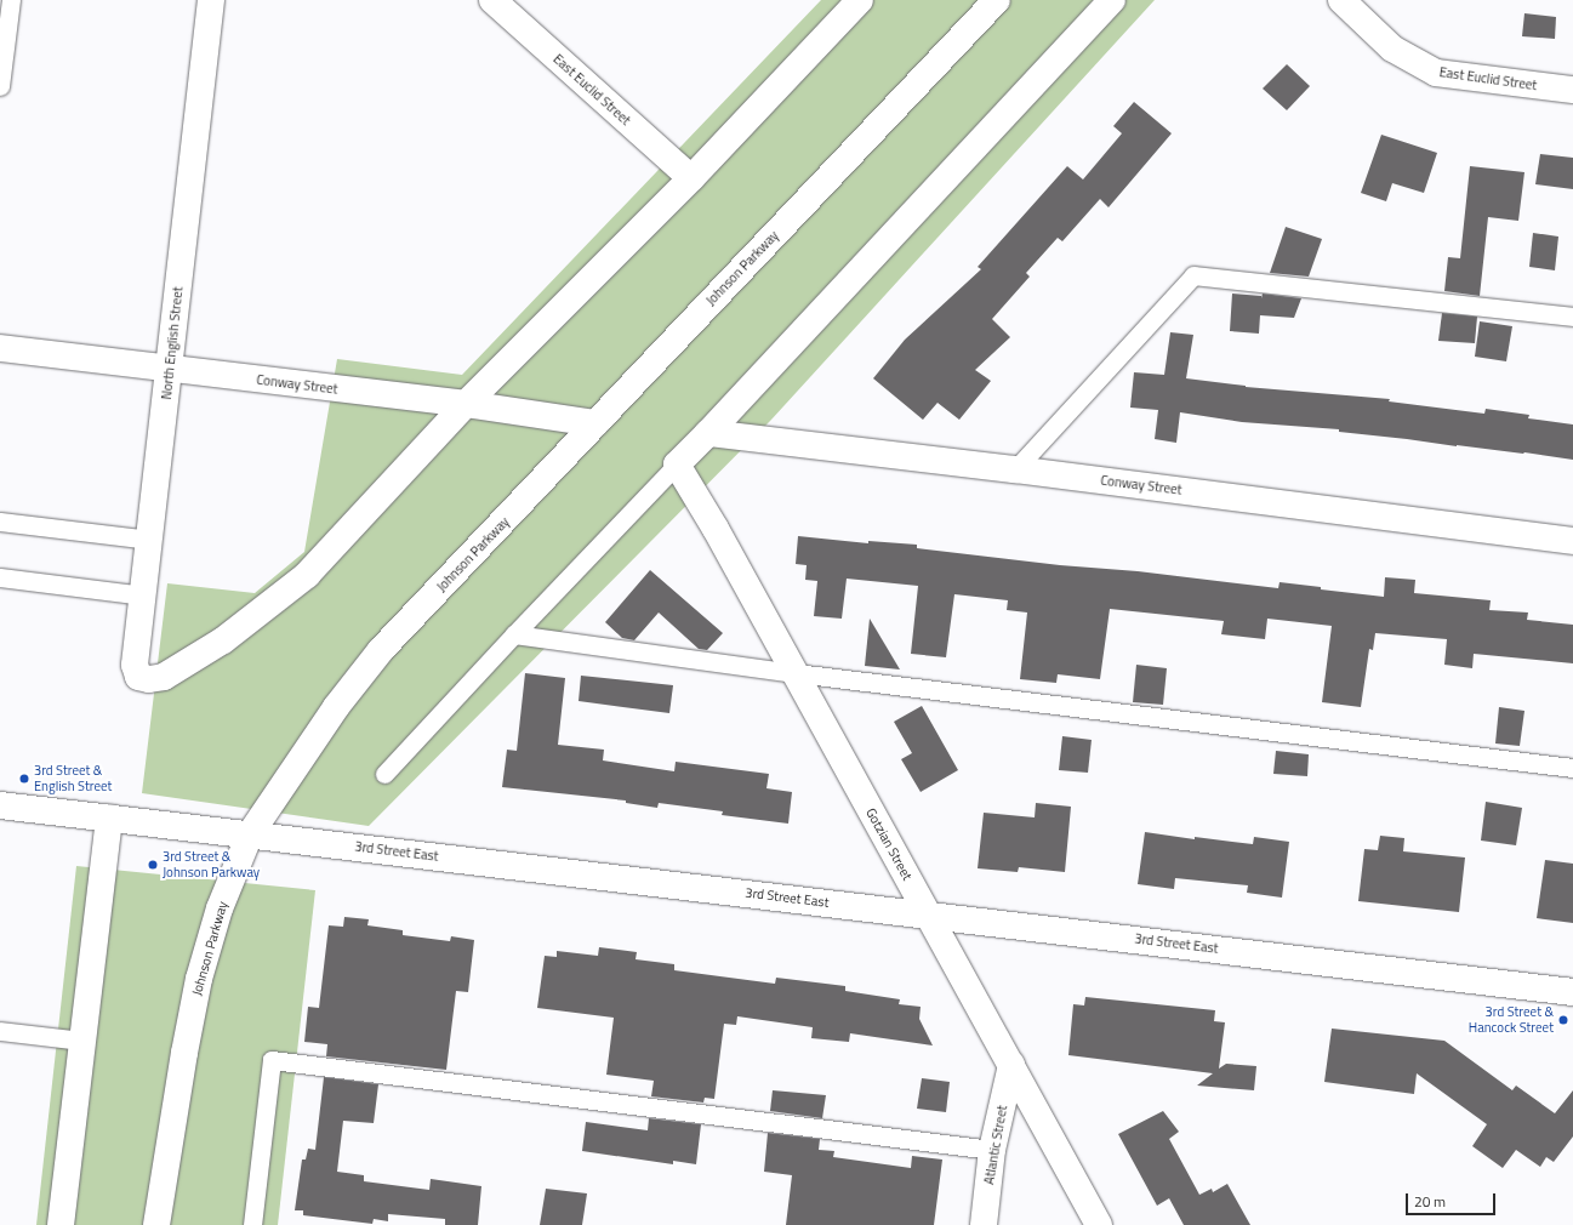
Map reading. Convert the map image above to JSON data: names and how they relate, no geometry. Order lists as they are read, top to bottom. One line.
{"streets":{"street":["East Euclid Street","Johnson Parkway","North English Street","Conway Street","Gotzian Street","3rd Street East","Atlantic Street"]},"crossings":[["Johnson Parkway","Conway Street"],["Johnson Parkway","3rd Street East"],["North English Street","Conway Street"],["Gotzian Street","3rd Street East"],["Gotzian Street","Atlantic Street"]],"places":["3rd Street & English Street","3rd Street & Johnson Parkway","3rd Street & Hancock Street"],"scale_bar":"20 m"}
